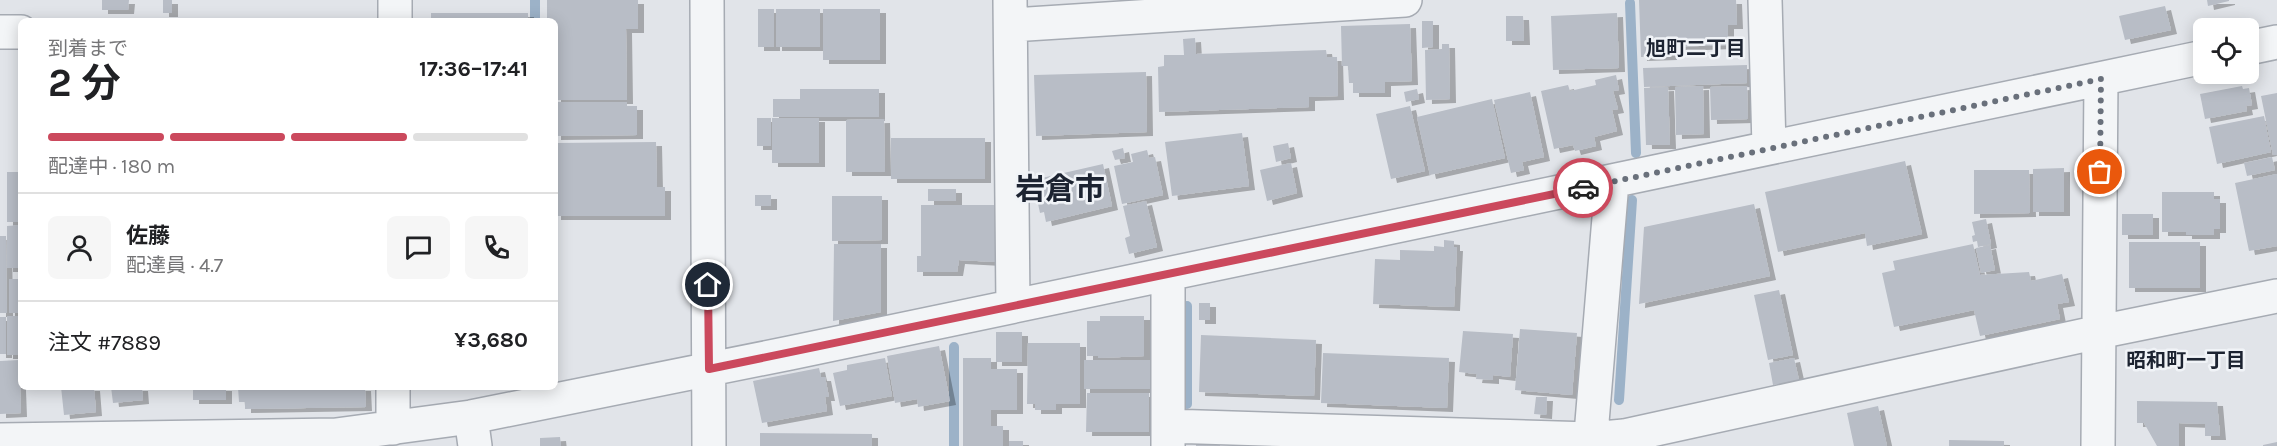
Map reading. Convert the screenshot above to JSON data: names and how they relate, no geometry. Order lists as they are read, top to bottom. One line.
{"districts":["旭町二丁目","岩倉市","昭和町一丁目"],"page":{"heading":["2 分","到着まで","17:36–17:41"],"panel":["佐藤","配達員 · 4.7","注文 #7889","¥3,680"],"bar":"配達中 · 180 m"}}
